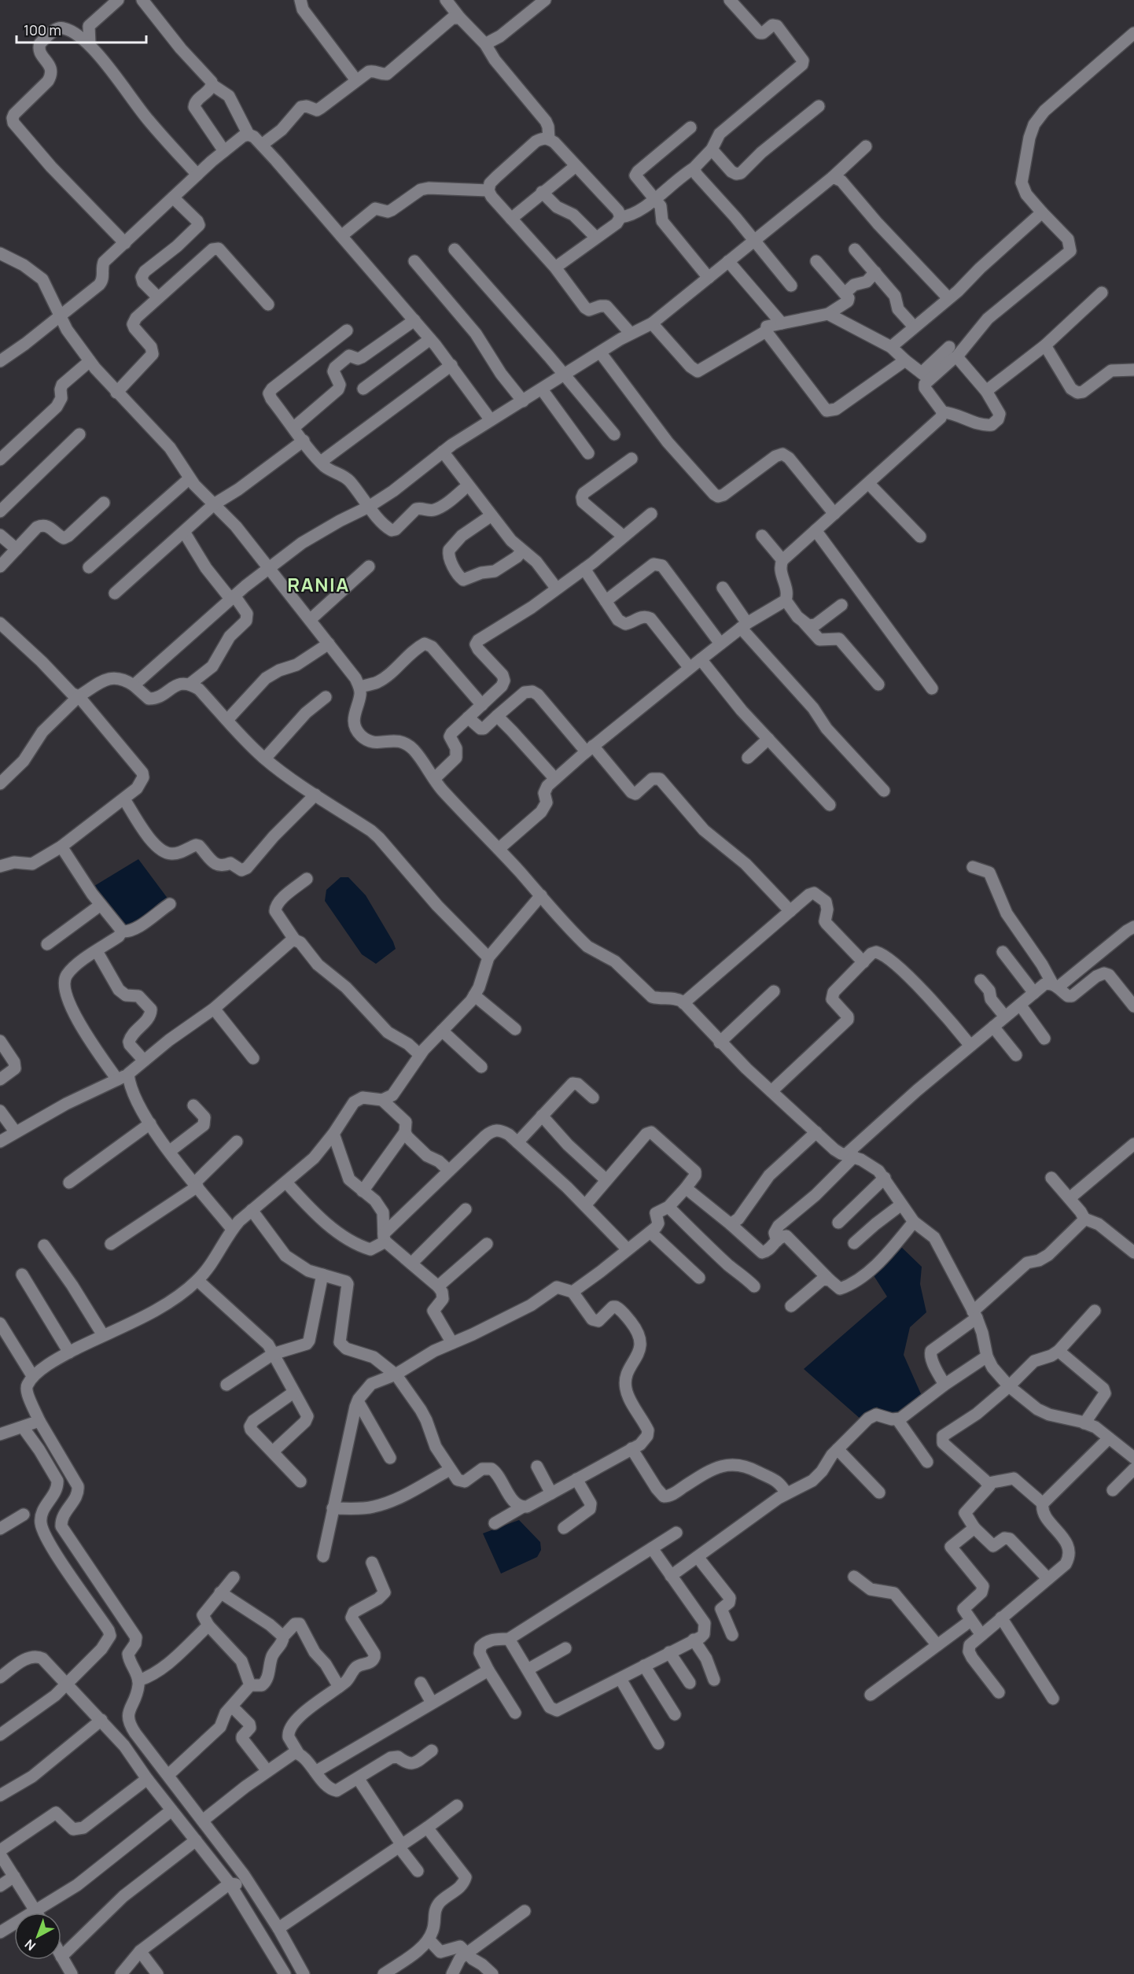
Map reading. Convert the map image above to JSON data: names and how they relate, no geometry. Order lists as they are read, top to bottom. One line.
{"districts":["RANIA"],"scale_bar":"100 m","north":"bottom left"}
